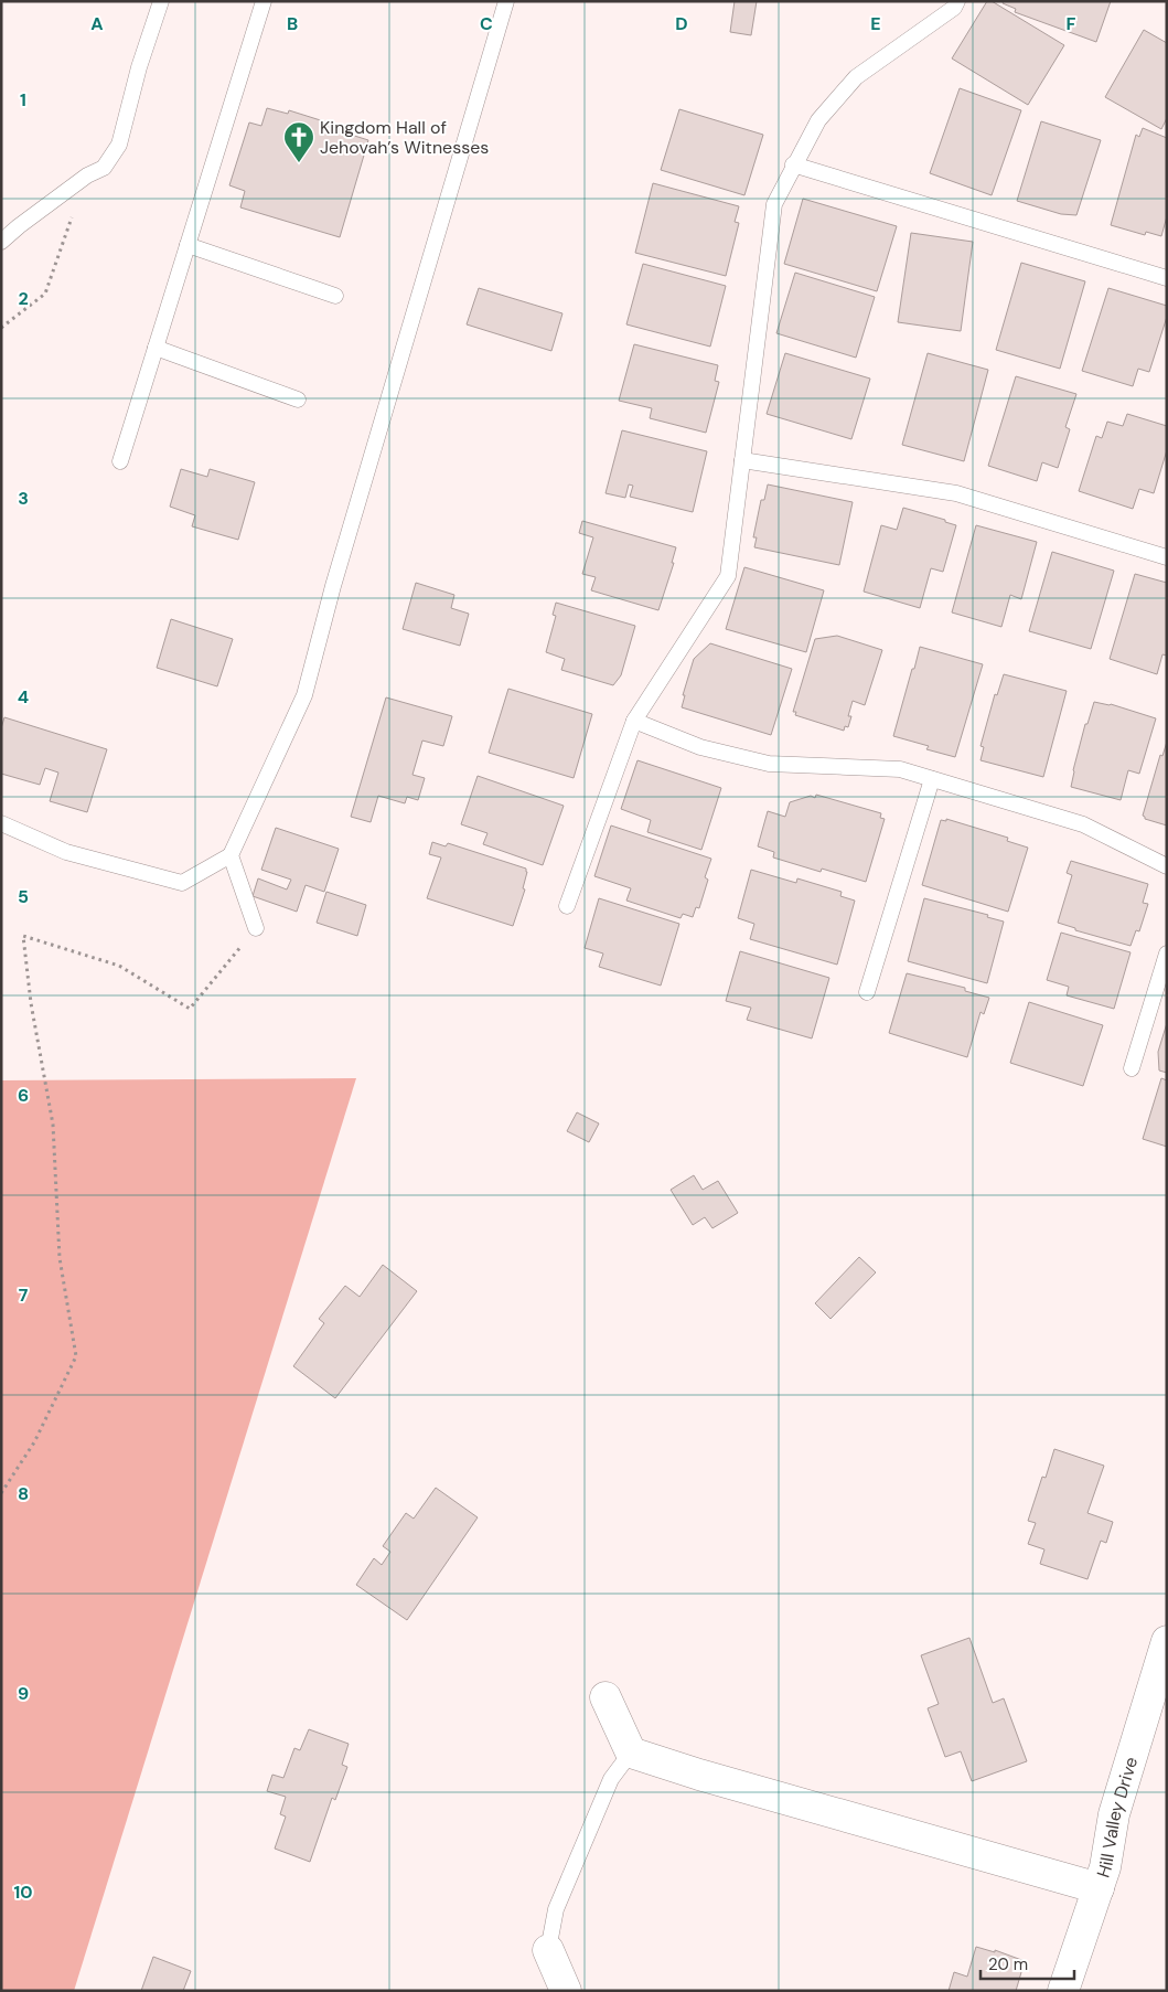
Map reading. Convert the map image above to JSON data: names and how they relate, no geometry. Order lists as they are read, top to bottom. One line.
{"streets":{"street":["Hill Valley Drive"]},"places":{"church":["Kingdom Hall of Jehovah’s Witnesses"]},"scale_bar":"20 m","grid":{"columns":["A","B","C","D","E","F"],"rows":["1","2","3","4","5","6","7","8","9","10"]}}
